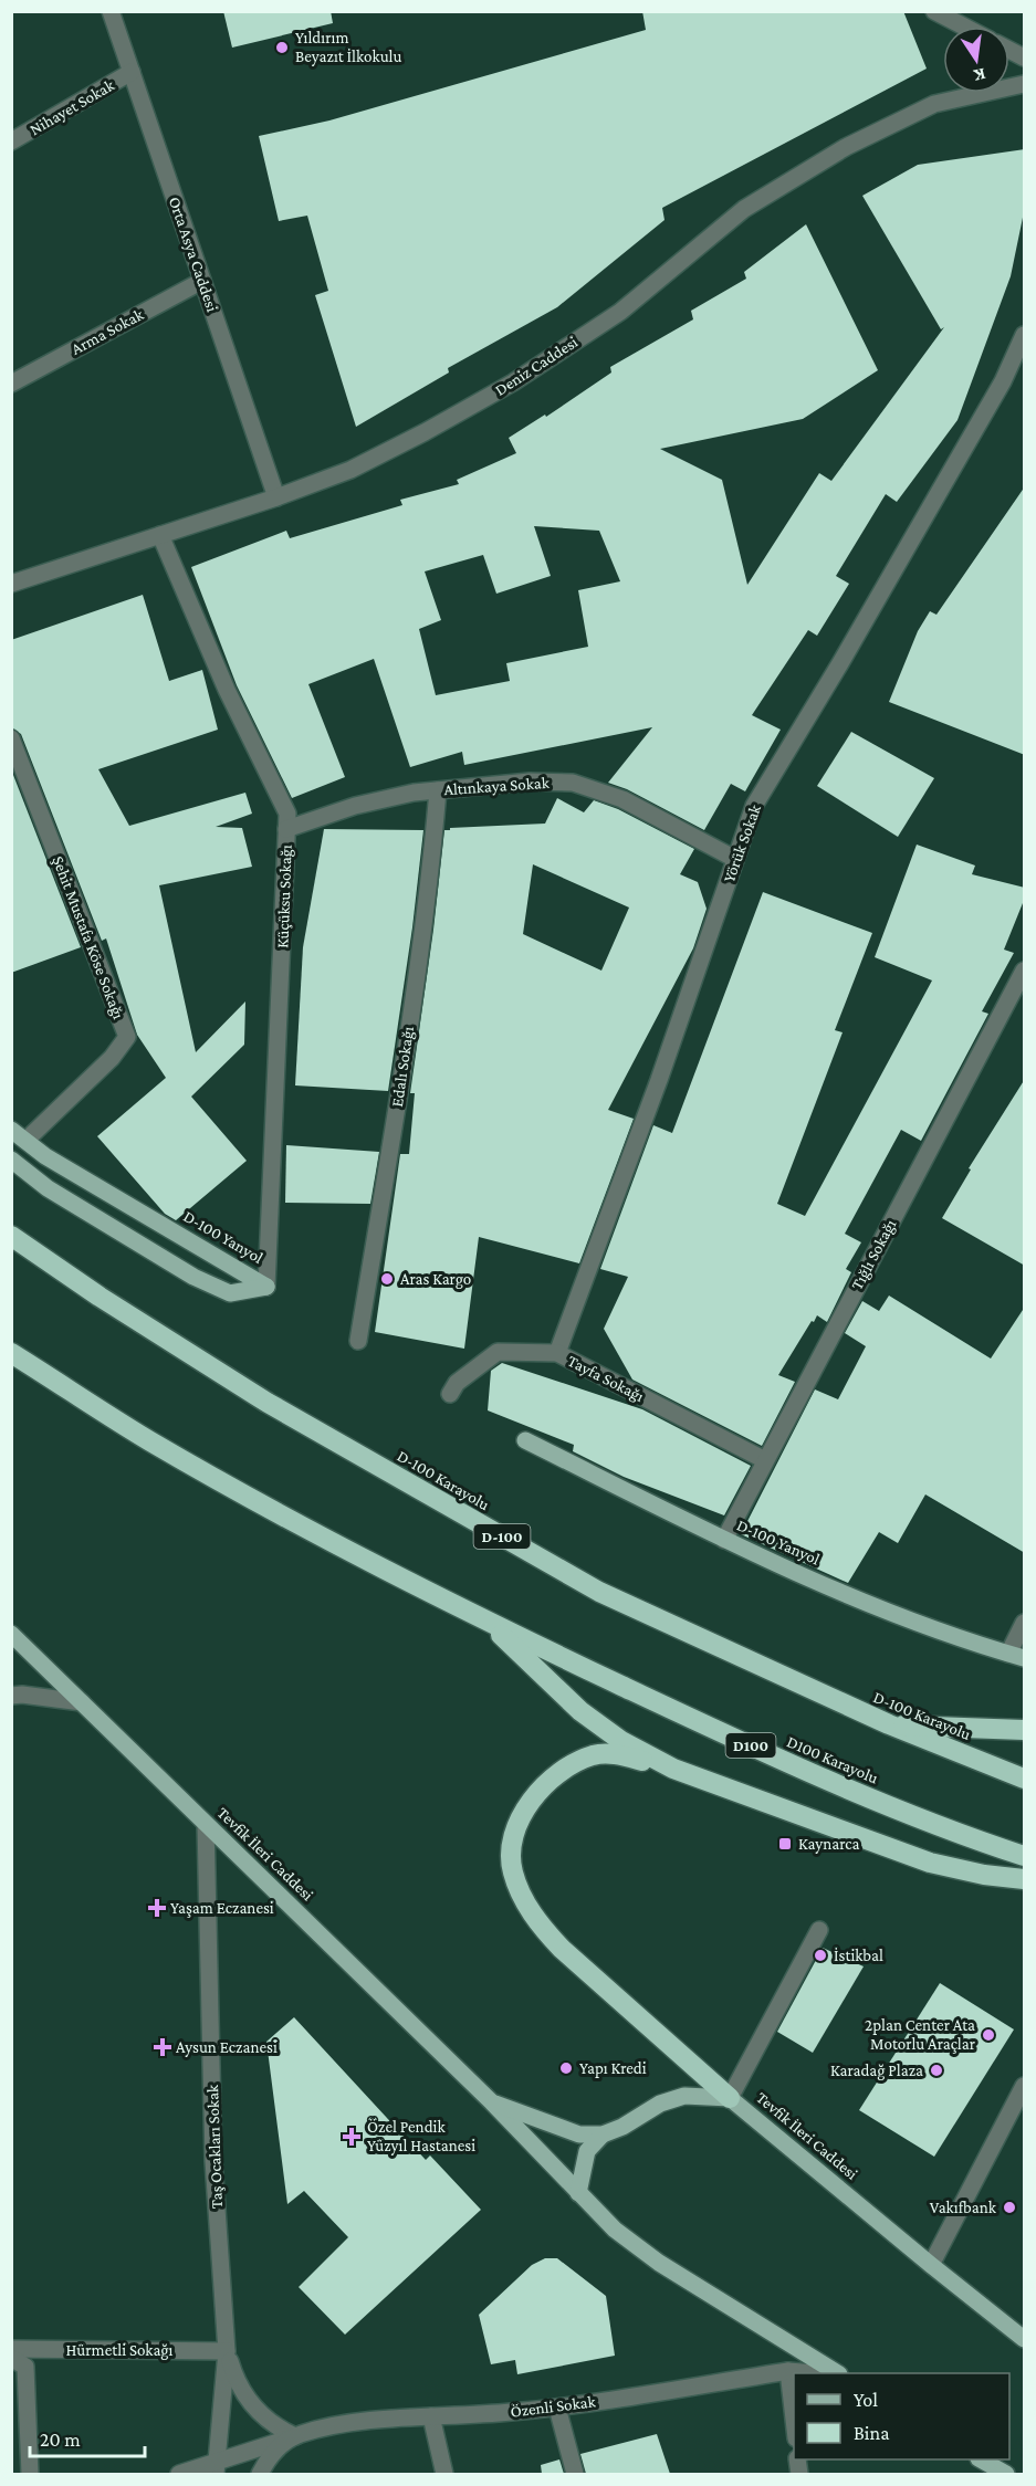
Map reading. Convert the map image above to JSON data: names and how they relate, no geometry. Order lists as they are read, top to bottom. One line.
{"streets":{"highway":["D-100 Karayolu","D-100","D100","D100 Karayolu"],"main road":["D-100 Yanyol","Tevfik İleri Caddesi"],"street":["Nihayet Sokak","Orta Asya Caddesi","Arma Sokak","Deniz Caddesi","Altınkaya Sokak","Yörük Sokak","Küçüksu Sokağı","Şehit Mustafa Köse Sokağı","Edalı Sokağı","Tığlı Sokağı","Tayfa Sokağı","Taş Ocakları Sokak","Hürmetli Sokağı","Özenli Sokak"]},"crossings":[["Nihayet Sokak","Orta Asya Caddesi"],["Orta Asya Caddesi","Arma Sokak"],["Orta Asya Caddesi","Deniz Caddesi"],["Deniz Caddesi","Küçüksu Sokağı"],["Altınkaya Sokak","Yörük Sokak"],["Altınkaya Sokak","Küçüksu Sokağı"],["Altınkaya Sokak","Edalı Sokağı"],["Yörük Sokak","Tayfa Sokağı"],["Küçüksu Sokağı","D-100 Yanyol"],["Şehit Mustafa Köse Sokağı","D-100 Yanyol"],["D-100 Yanyol","Tığlı Sokağı"],["Tığlı Sokağı","Tayfa Sokağı"],["Tevfik İleri Caddesi","Taş Ocakları Sokak"],["Taş Ocakları Sokak","Hürmetli Sokağı"]],"places":{"other":["Yıldırım Beyazıt İlkokulu","Aras Kargo","İstikbal","2plan Center Ata Motorlu Araçlar","Yapı Kredi","Karadağ Plaza","Vakıfbank"],"transit":["Kaynarca"],"health":["Yaşam Eczanesi","Aysun Eczanesi","Özel Pendik Yüzyıl Hastanesi"]},"legend":["Yol","Bina"],"scale_bar":"20 m","north":"bottom"}
